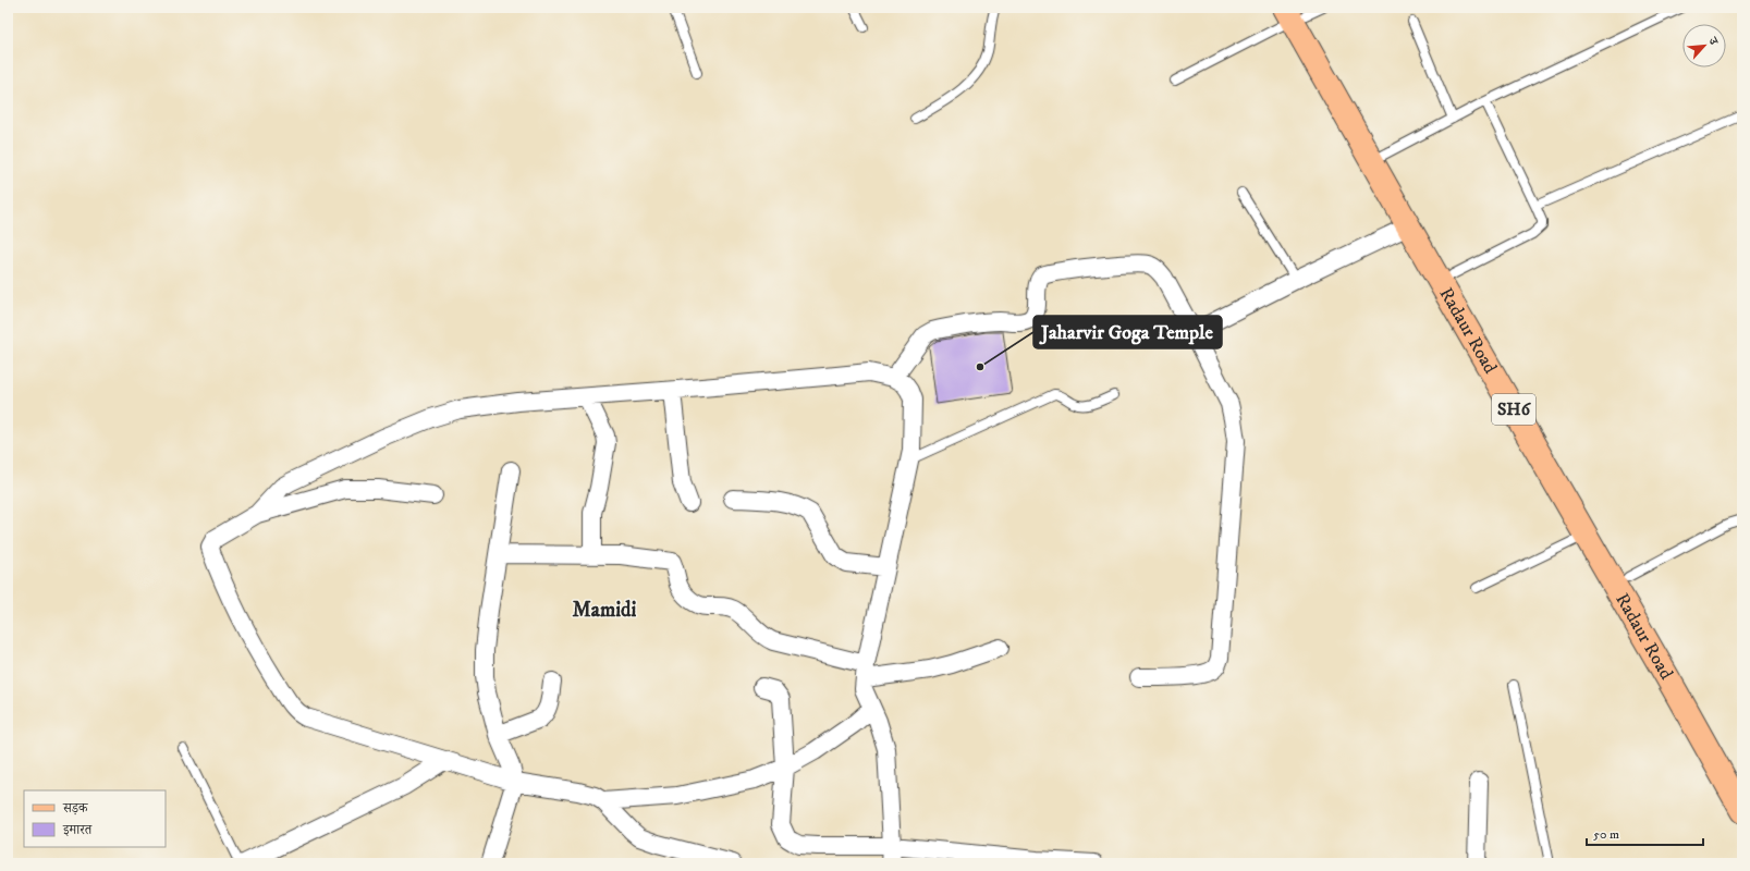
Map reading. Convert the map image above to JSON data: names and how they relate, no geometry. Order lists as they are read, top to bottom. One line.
{"streets":{"main road":["Radaur Road","SH6"]},"districts":["Mamidi"],"places":["Jaharvir Goga Temple"],"legend":["सड़क","इमारत"],"scale_bar":"50 m","north":"top right"}
